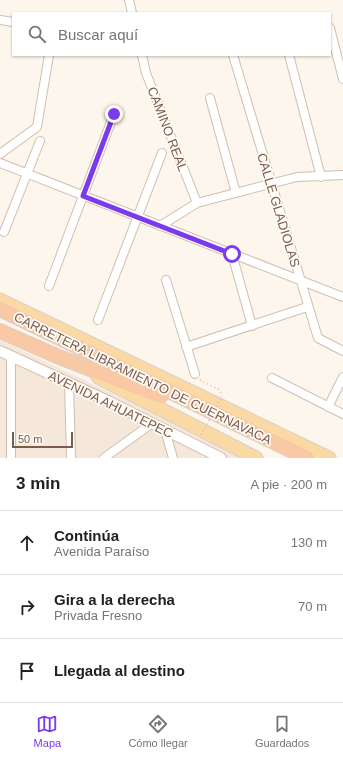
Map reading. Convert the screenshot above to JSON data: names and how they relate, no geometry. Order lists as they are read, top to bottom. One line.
{"streets":{"highway":["CARRETERA LIBRAMIENTO DE CUERNAVACA"],"street":["CAMINO REAL","CALLE GLADIOLAS","AVENIDA AHUATEPEC"]},"scale_bar":"50 m","page":{"search":"Buscar aquí","scale":"50 m","heading":["3 min","A pie · 200 m"],"list":[["Continúa","Avenida Paraíso","130 m"],["Gira a la derecha","Privada Fresno","70 m"],"Llegada al destino"],"nav":["Mapa","Cómo llegar","Guardados"]}}
